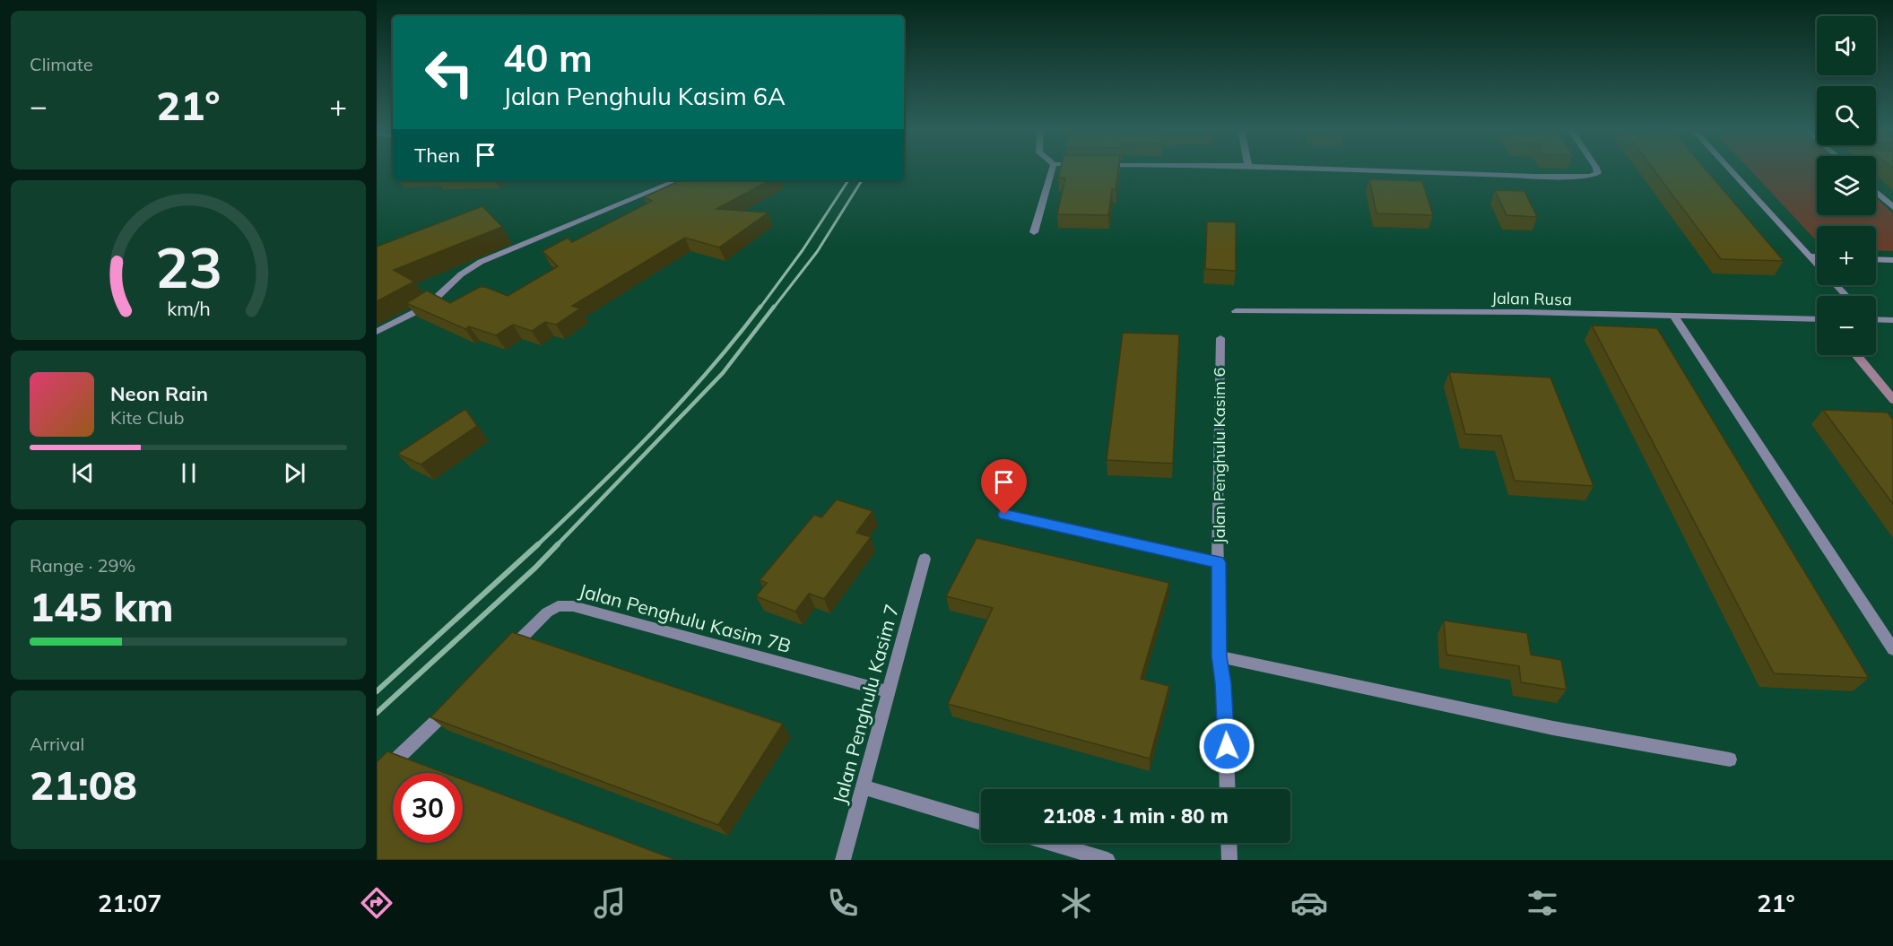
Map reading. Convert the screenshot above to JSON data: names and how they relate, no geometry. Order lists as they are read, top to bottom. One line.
{"streets":{"street":["Jalan Rusa","Jalan Penghulu Kasim 6","Jalan Penghulu Kasim 7B","Jalan Penghulu Kasim 7"]},"crossings":[["Jalan Penghulu Kasim 7B","Jalan Penghulu Kasim 7"]],"page":{"tile":["Climate",["Range · 29%","145 km"],["Arrival","21:08"]],"map_buttons":["+","−"],"turn":["40 m","Jalan Penghulu Kasim 6A"],"heat":["−","21°","+"],"then":"Then","song":["Neon Rain","Kite Club"],"limit":"30","trip":"21:08 · 1 min · 80 m","tabs":["21:07","21°"],"gauge":["23","km/h"]}}
